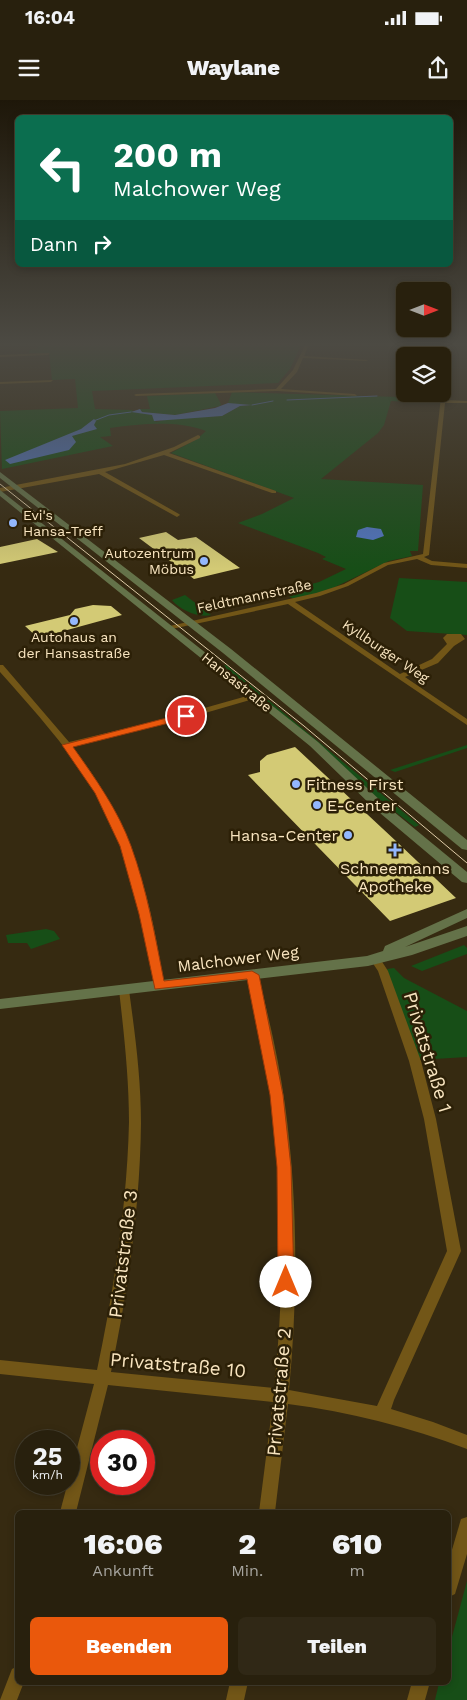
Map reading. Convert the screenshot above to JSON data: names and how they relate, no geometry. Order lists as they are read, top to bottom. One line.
{"streets":{"main road":["Hansastraße","Malchower Weg"],"street":["Feldtmannstraße","Kyllburger Weg","Privatstraße 1","Privatstraße 3","Privatstraße 10","Privatstraße 2"]},"crossings":[["Feldtmannstraße","Kyllburger Weg"],["Feldtmannstraße","Hansastraße"],["Malchower Weg","Privatstraße 1"],["Malchower Weg","Privatstraße 3"],["Malchower Weg","Privatstraße 2"],["Privatstraße 1","Privatstraße 10"],["Privatstraße 3","Privatstraße 10"],["Privatstraße 10","Privatstraße 2"]],"places":{"other":["Evi's Hansa-Treff","Autozentrum Möbus","Autohaus an der Hansastraße","Fitness First","E-Center","Hansa-Center"],"health":["Schneemanns Apotheke"]},"north":"right","page":{"status":"16:04","header":"Waylane","turn":["200 m","Malchower Weg"],"then":"Dann","speed":"25 km/h","limit":"30","eta":["16:06","Ankunft","2","Min.","610","m"],"buttons":["Beenden","Teilen"]}}
